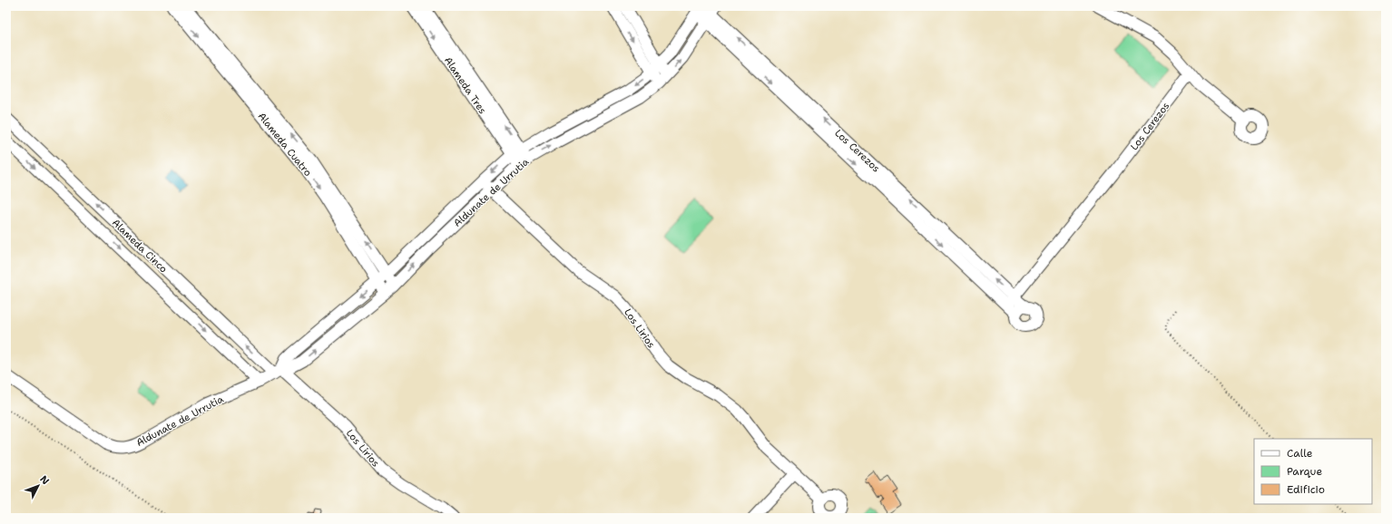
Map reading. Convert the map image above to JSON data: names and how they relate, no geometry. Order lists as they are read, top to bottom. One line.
{"streets":{"street":["Alameda Tres","Los Cerezos","Alameda Cuatro","Aldunate de Urrutia","Alameda Cinco","Los Lirios"]},"crossings":[["Alameda Tres","Aldunate de Urrutia"],["Los Cerezos","Aldunate de Urrutia"],["Alameda Cuatro","Aldunate de Urrutia"],["Aldunate de Urrutia","Alameda Cinco"],["Aldunate de Urrutia","Los Lirios"],["Alameda Cinco","Los Lirios"]],"legend":["Calle","Parque","Edificio"],"north":"top right"}
